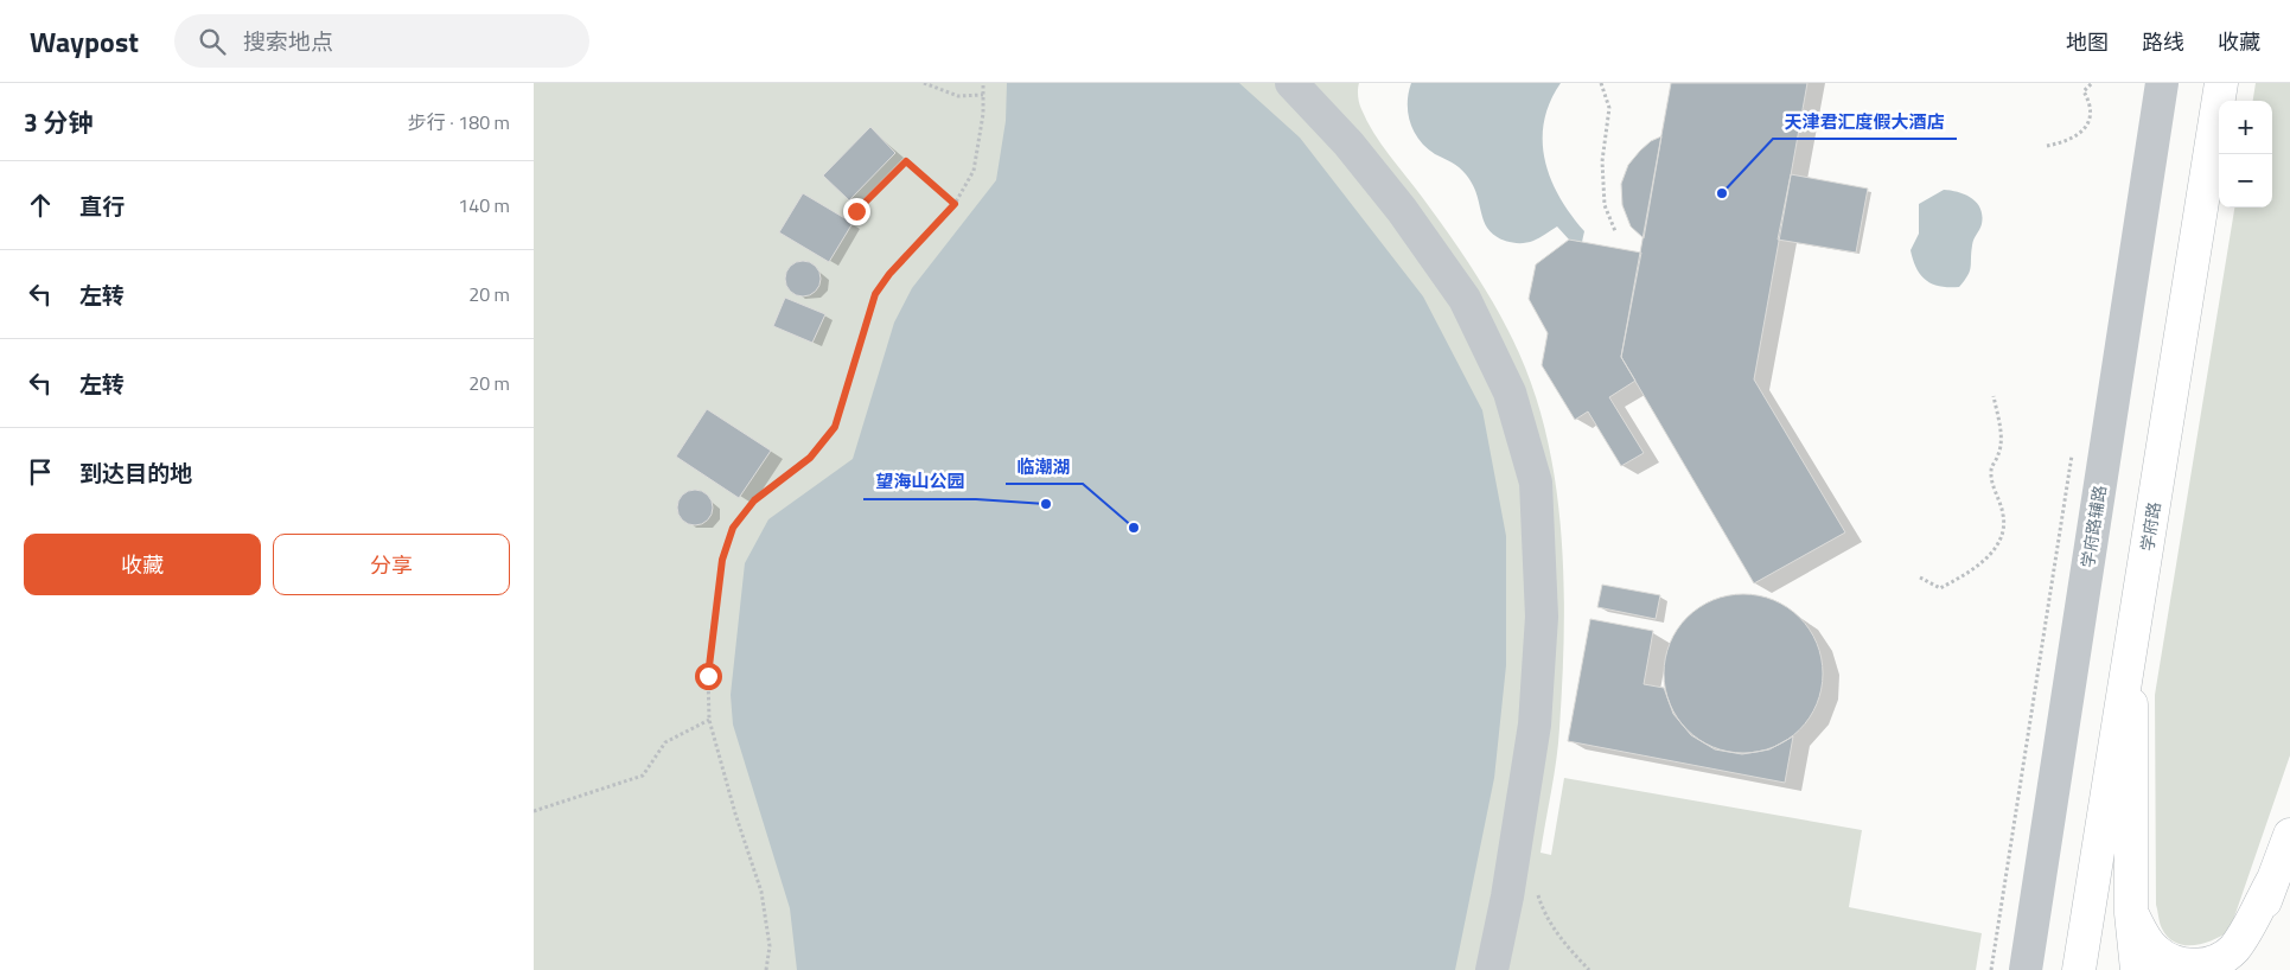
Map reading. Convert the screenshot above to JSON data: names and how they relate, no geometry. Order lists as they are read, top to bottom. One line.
{"streets":{"main road":["学府路"],"street":["学府路辅路"]},"places":["天津君汇度假大酒店","望海山公园","临潮湖"],"page":{"header":"Waypost","search":"搜索地点","nav":["地图","路线","收藏"],"heading":["3 分钟","步行 · 180 m"],"map_buttons":["+","−"],"list":[["直行","140 m"],["左转","20 m"],["左转","20 m"],"到达目的地"],"buttons":["收藏","分享"]}}
